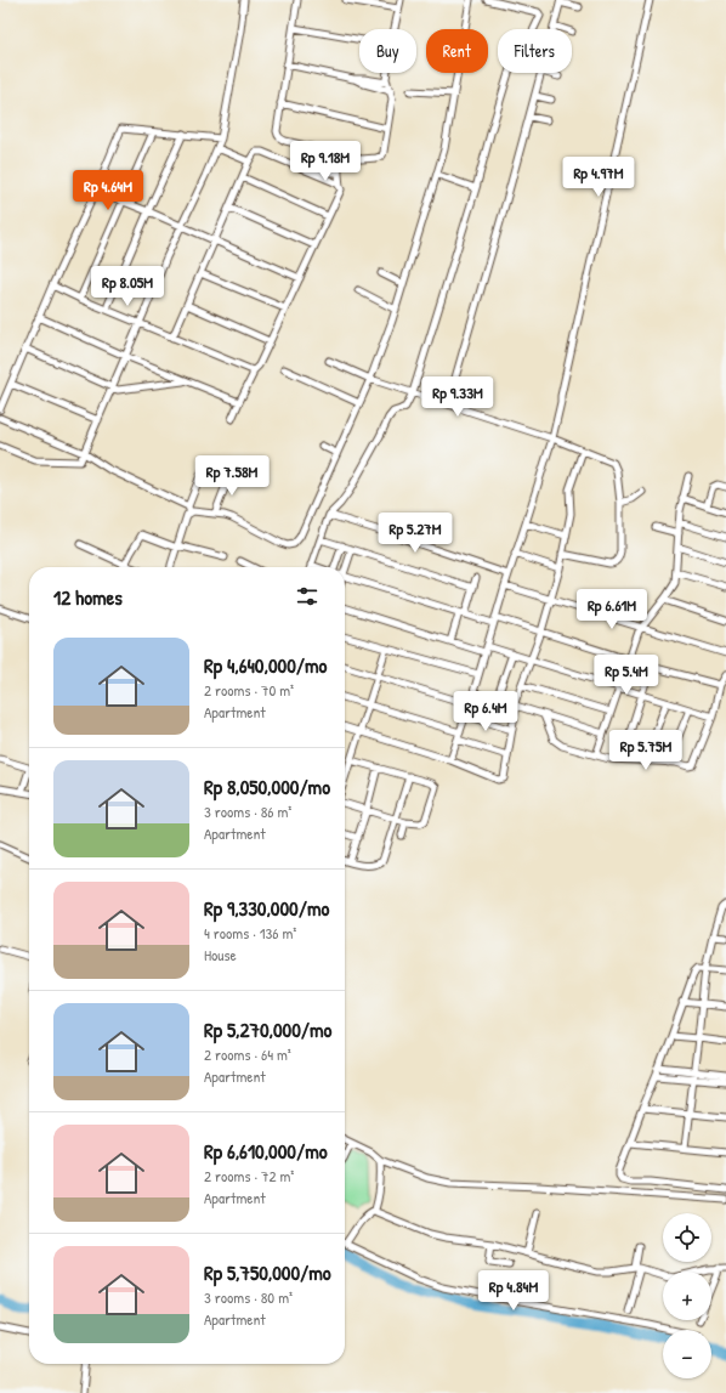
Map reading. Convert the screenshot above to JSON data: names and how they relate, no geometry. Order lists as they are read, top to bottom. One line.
{"page":{"chip":["Buy","Rent","Filters"],"price":["Rp 9.18M","Rp 4.97M","Rp 4.64M","Rp 8.05M","Rp 9.33M","Rp 7.58M","Rp 5.27M","Rp 6.61M","Rp 5.4M","Rp 6.4M","Rp 5.75M","Rp 4.84M"],"heading":"12 homes","list":[{"name":"Rp 4,640,000/mo","note":"2 rooms · 70 m² · Apartment"},{"name":"Rp 8,050,000/mo","note":"3 rooms · 86 m² · Apartment"},{"name":"Rp 9,330,000/mo","note":"4 rooms · 136 m² · House"},{"name":"Rp 5,270,000/mo","note":"2 rooms · 64 m² · Apartment"},{"name":"Rp 6,610,000/mo","note":"2 rooms · 72 m² · Apartment"},{"name":"Rp 5,750,000/mo","note":"3 rooms · 80 m² · Apartment"}],"map_buttons":["+","−"]}}
